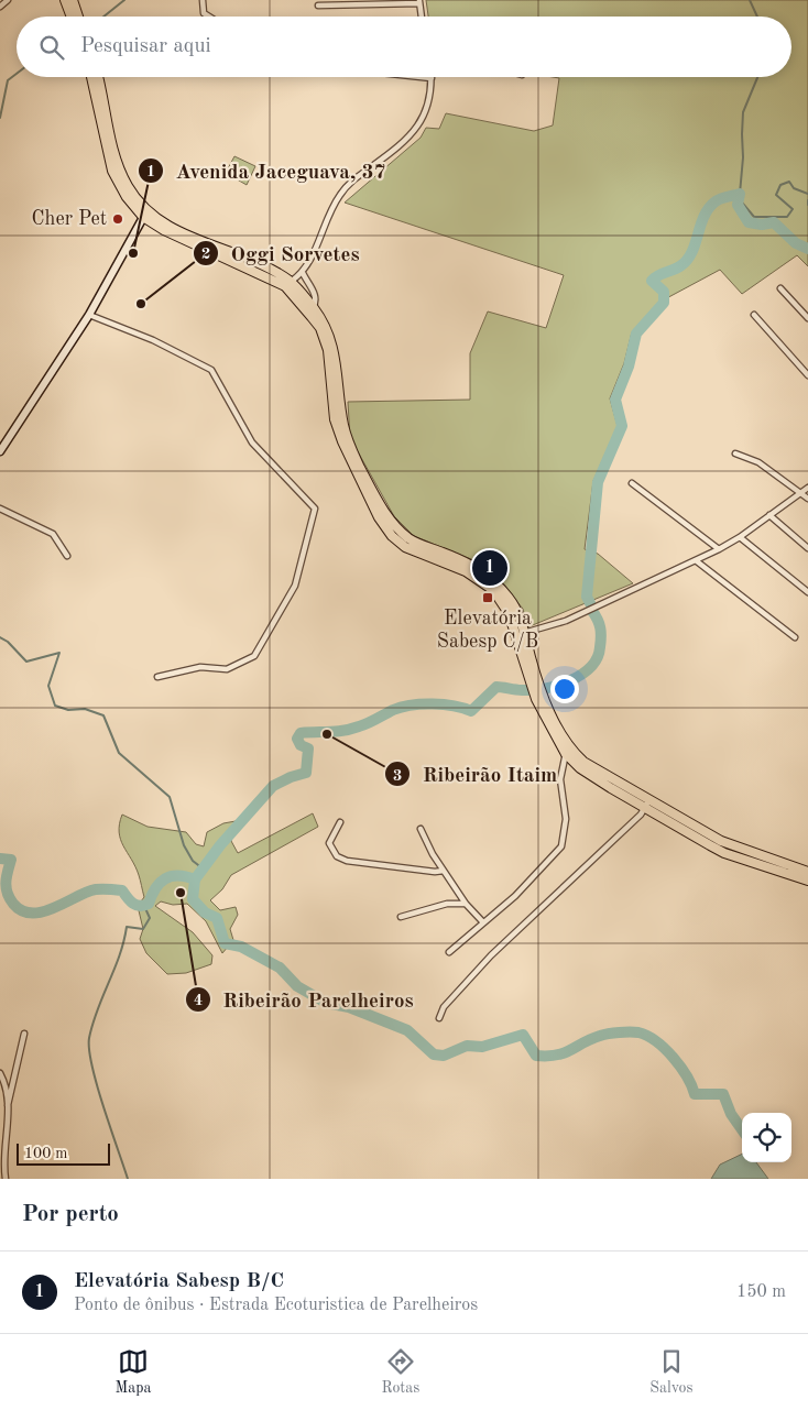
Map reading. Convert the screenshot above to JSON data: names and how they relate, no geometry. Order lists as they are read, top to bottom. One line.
{"places":{"other":["Cher Pet","Avenida Jaceguava, 37","Oggi Sorvetes","Ribeirão Itaim","Ribeirão Parelheiros"],"transit":["Elevatória Sabesp C/B"]},"scale_bar":"100 m","page":{"search":"Pesquisar aqui","pins":"1","scale":"100 m","heading":"Por perto","list":[{"mark":"1","name":"Elevatória Sabesp B/C","note":"Ponto de ônibus · Estrada Ecoturistica de Parelheiros","value":"150 m"}],"nav":["Mapa","Rotas","Salvos"]}}
